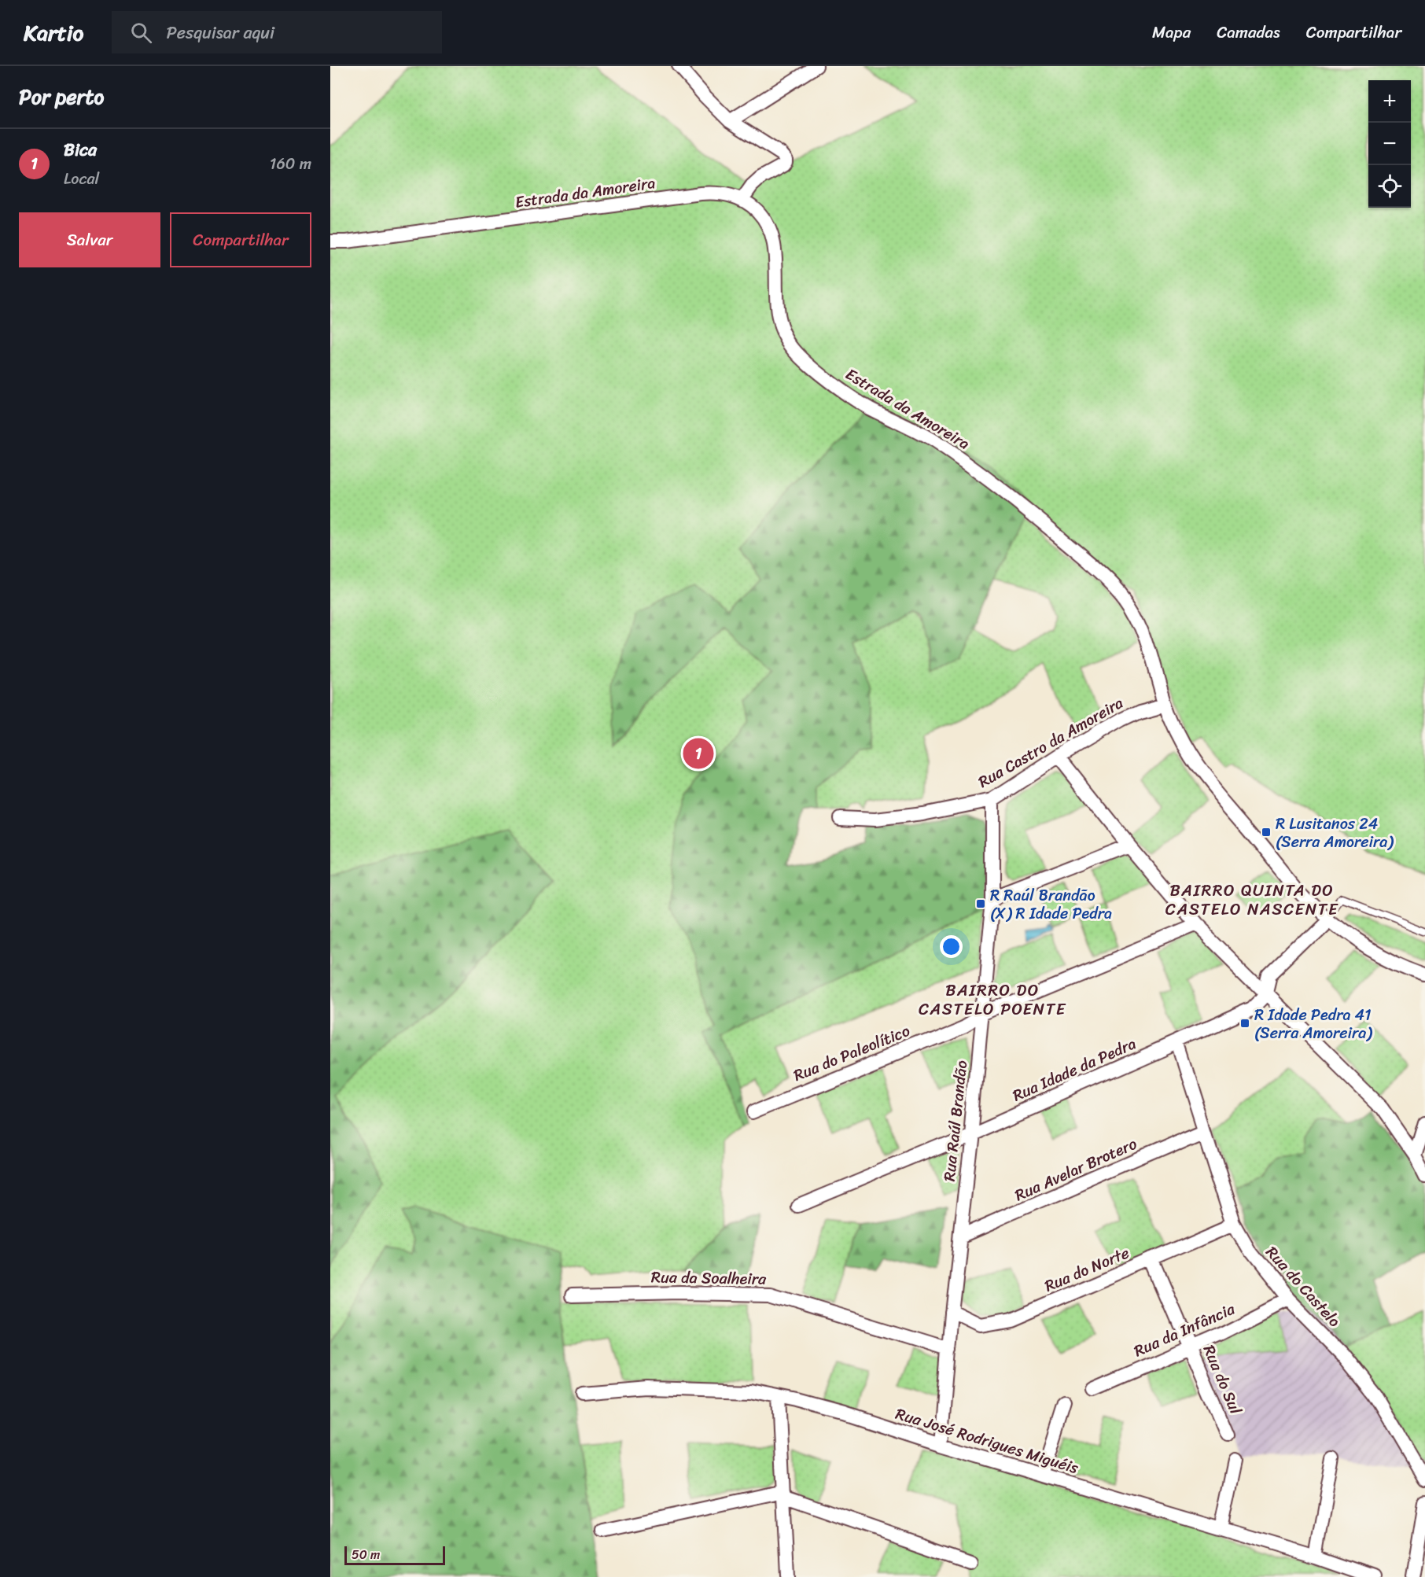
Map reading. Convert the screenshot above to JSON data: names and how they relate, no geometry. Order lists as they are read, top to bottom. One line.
{"streets":{"street":["Estrada da Amoreira","Rua Castro da Amoreira","Rua do Paleolítico","Rua Idade da Pedra","Rua Raúl Brandão","Rua Avelar Brotero","Rua do Norte","Rua da Soalheira","Rua do Castelo","Rua da Infância","Rua do Sul","Rua José Rodrigues Miguéis"]},"crossings":[["Estrada da Amoreira","Rua Castro da Amoreira"],["Estrada da Amoreira","Rua Idade da Pedra"],["Rua Castro da Amoreira","Rua Raúl Brandão"],["Rua do Paleolítico","Rua Raúl Brandão"],["Rua Idade da Pedra","Rua Raúl Brandão"],["Rua Idade da Pedra","Rua do Castelo"],["Rua Raúl Brandão","Rua Avelar Brotero"],["Rua Raúl Brandão","Rua do Norte"],["Rua Raúl Brandão","Rua da Soalheira"],["Rua Raúl Brandão","Rua José Rodrigues Miguéis"],["Rua Avelar Brotero","Rua do Castelo"],["Rua do Norte","Rua do Castelo"],["Rua do Norte","Rua do Sul"],["Rua do Castelo","Rua da Infância"],["Rua da Infância","Rua do Sul"]],"districts":["BAIRRO QUINTA DO CASTELO NASCENTE","BAIRRO DO CASTELO POENTE"],"places":{"transit":["R Lusitanos 24 (Serra Amoreira)","R Raúl Brandão (X) R Idade Pedra","R Idade Pedra 41 (Serra Amoreira)"]},"scale_bar":"50 m","page":{"header":"Kartio","search":"Pesquisar aqui","nav":["Mapa","Camadas","Compartilhar"],"heading":"Por perto","map_buttons":["+","−"],"list":[{"mark":"1","name":"Bica","note":"Local","value":"160 m"}],"buttons":["Salvar","Compartilhar"],"pins":"1","scale":"50 m"}}
